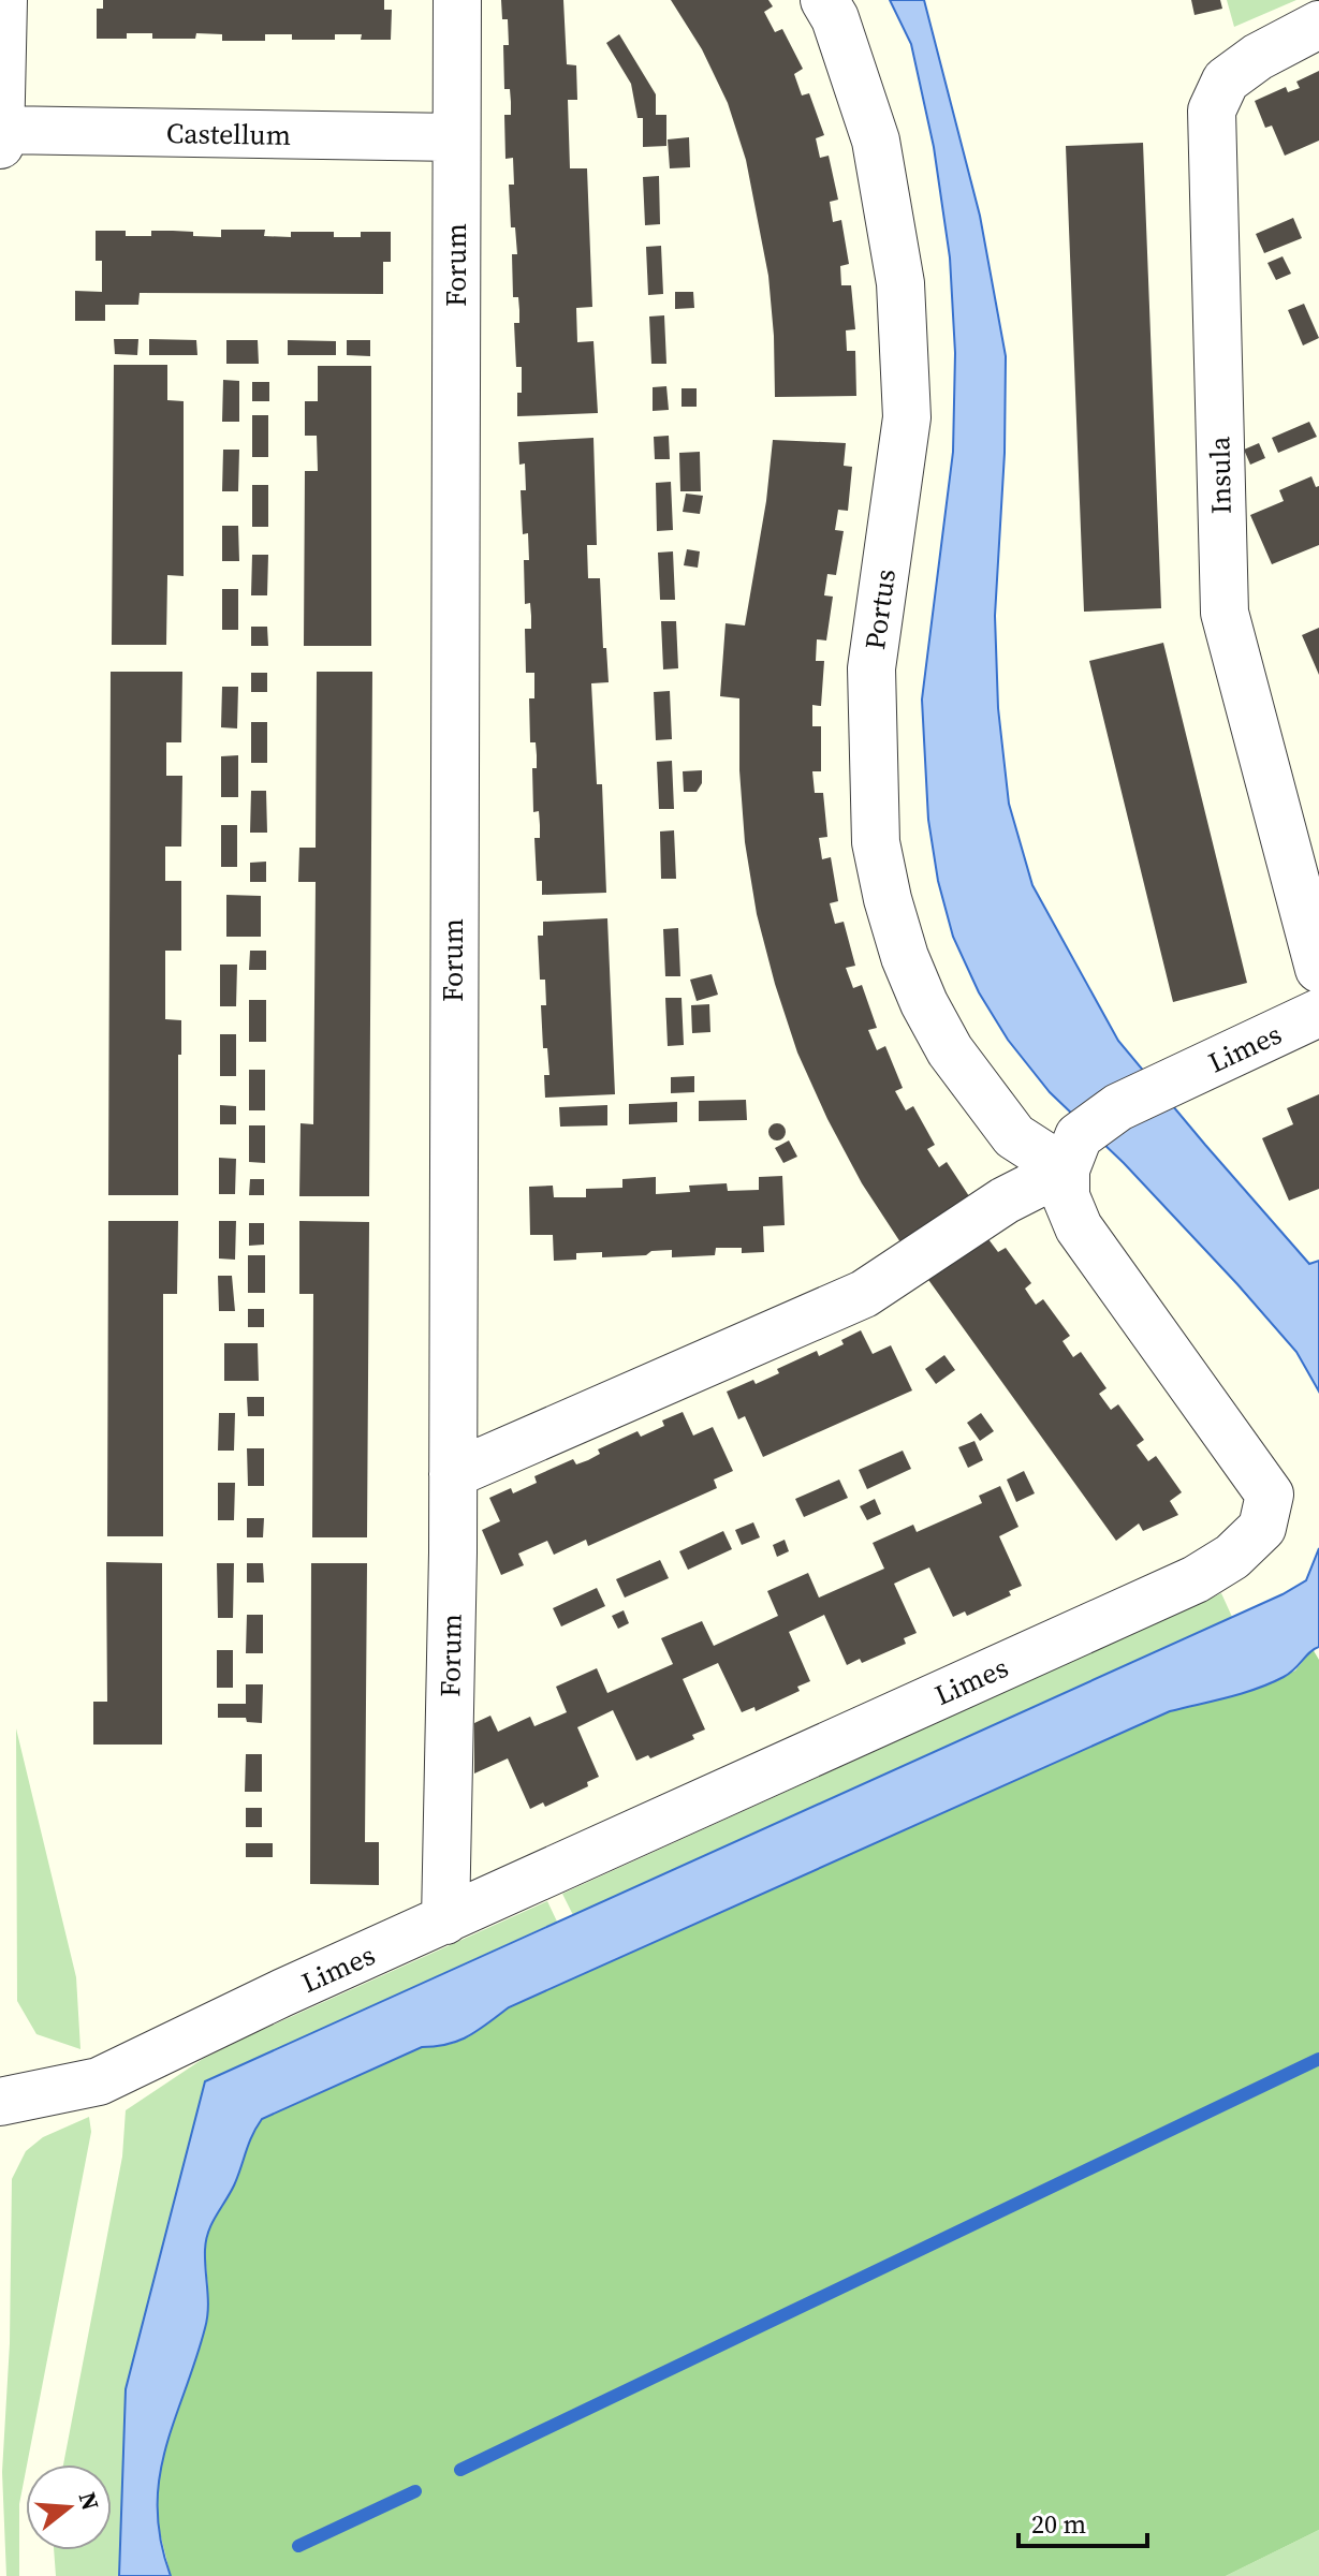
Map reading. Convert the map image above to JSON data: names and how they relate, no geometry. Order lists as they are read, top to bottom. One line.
{"streets":{"street":["Castellum","Forum","Insula","Portus","Limes"]},"crossings":[["Castellum","Forum"],["Forum","Limes"],["Portus","Limes"]],"scale_bar":"20 m","north":"right"}
